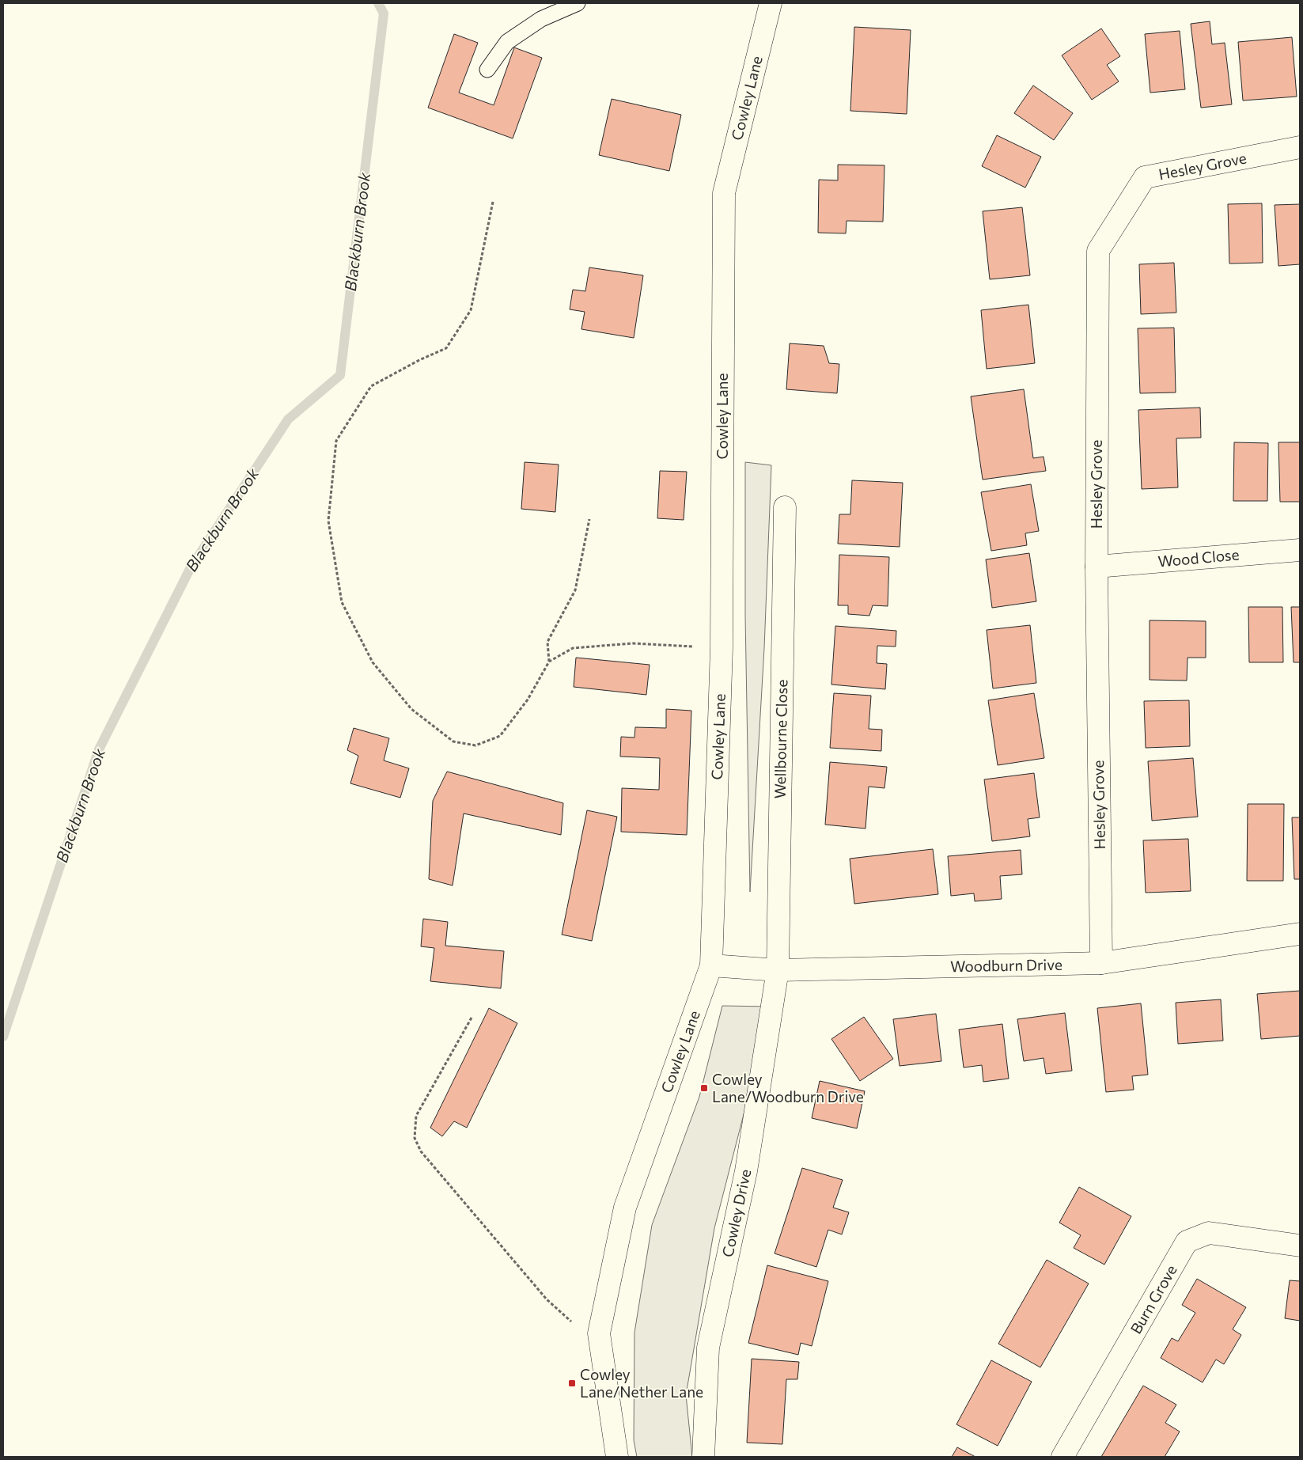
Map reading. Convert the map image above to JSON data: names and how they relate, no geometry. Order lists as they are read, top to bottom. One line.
{"streets":{"street":["Cowley Lane","Hesley Grove","Wood Close","Wellbourne Close","Woodburn Drive","Cowley Drive","Burn Grove"]},"crossings":[["Cowley Lane","Woodburn Drive"],["Hesley Grove","Wood Close"],["Hesley Grove","Woodburn Drive"],["Wellbourne Close","Woodburn Drive"],["Wellbourne Close","Cowley Drive"],["Woodburn Drive","Cowley Drive"]],"water":["Blackburn Brook"],"places":{"transit":["Cowley Lane/Woodburn Drive","Cowley Lane/Nether Lane"]}}
